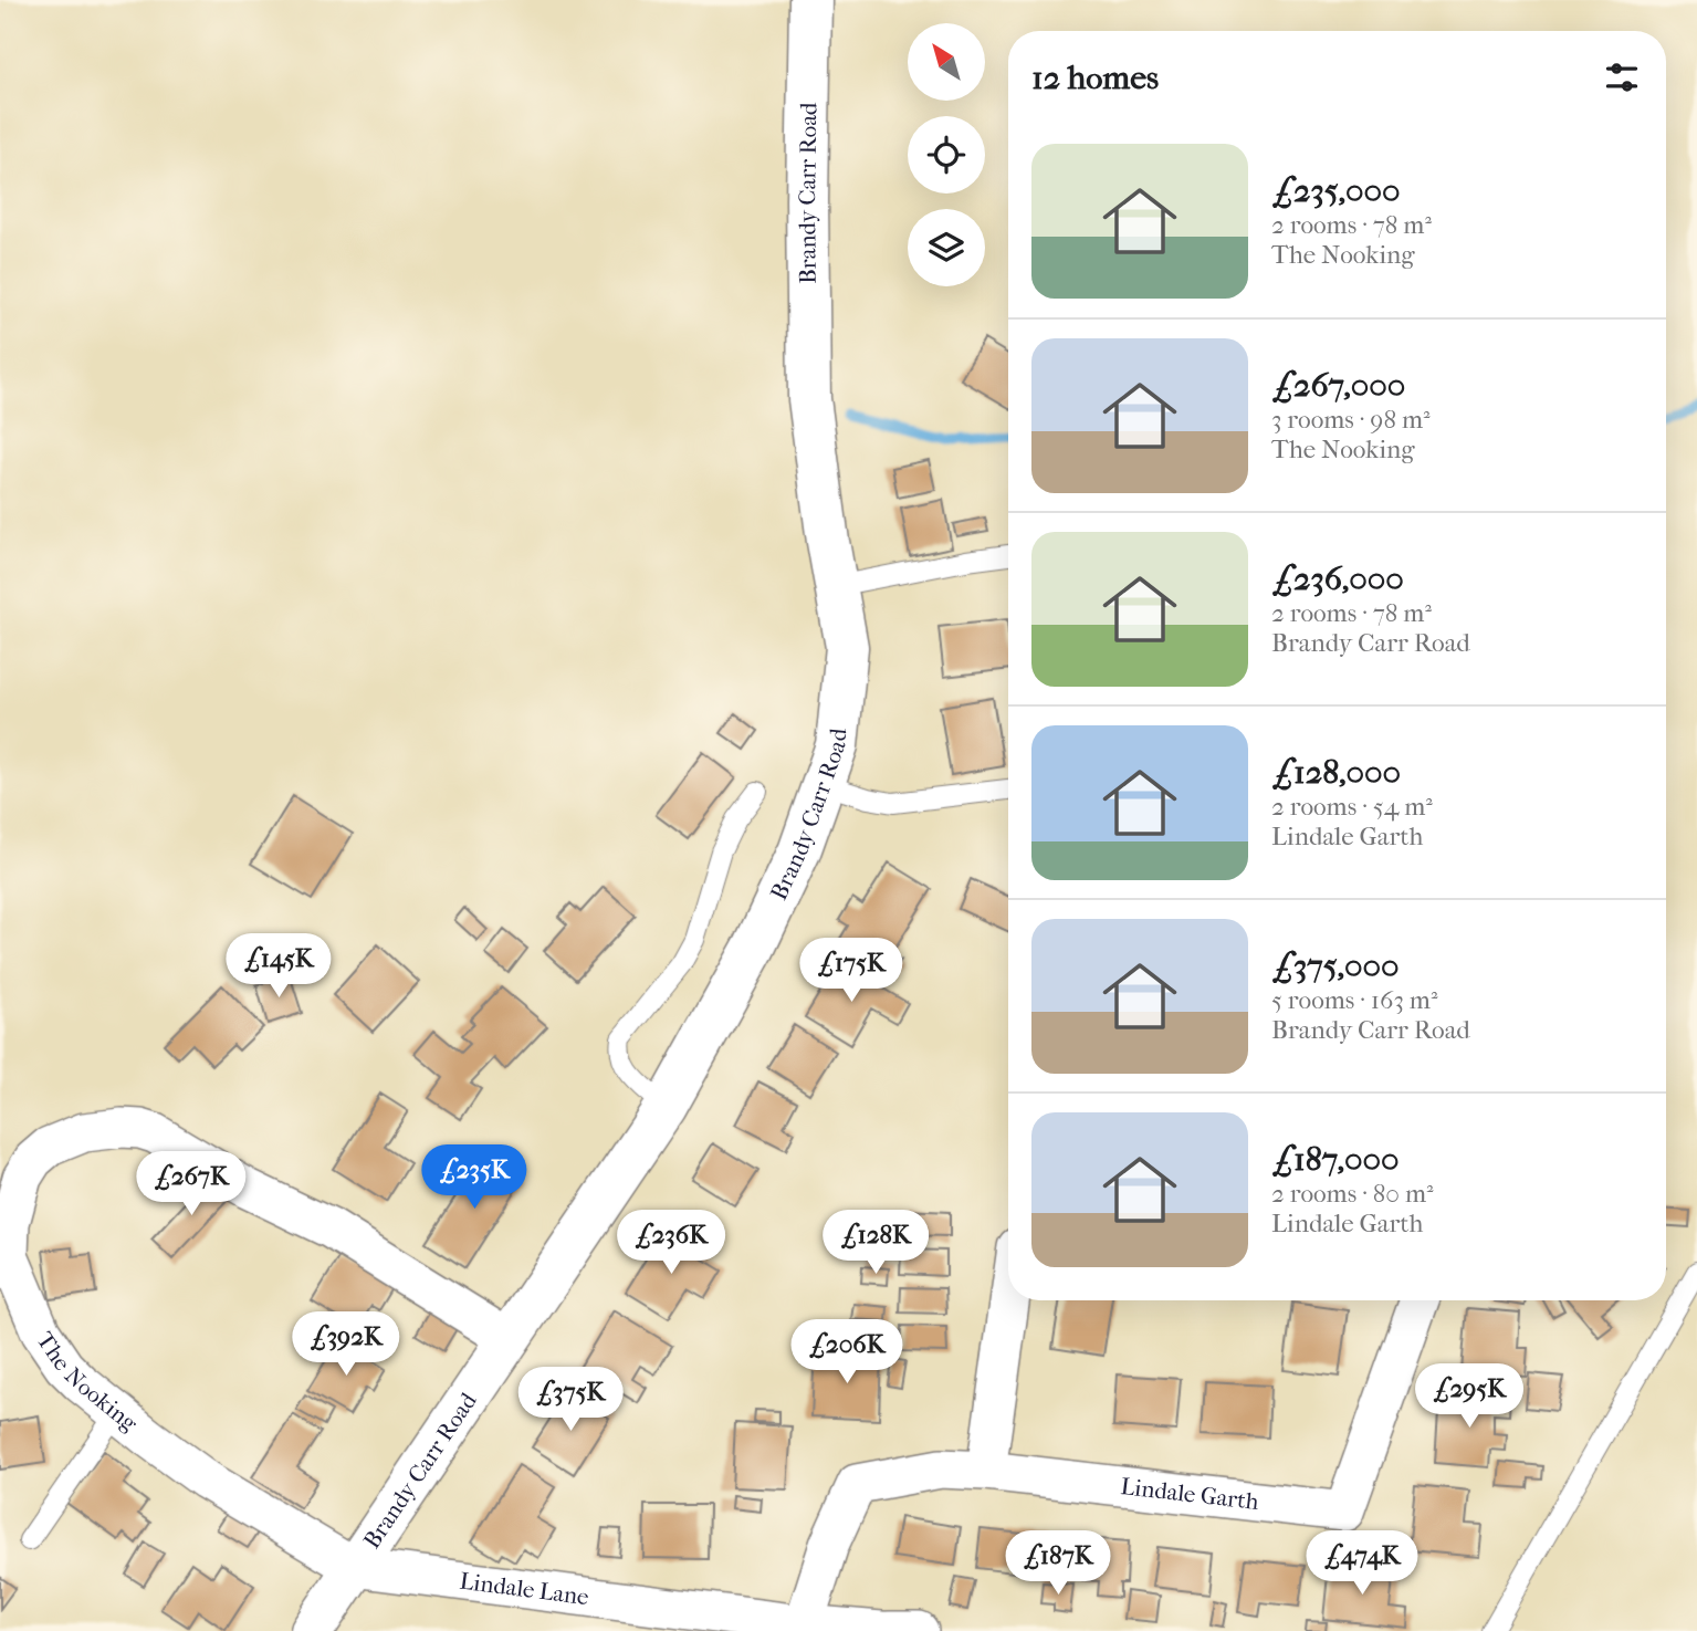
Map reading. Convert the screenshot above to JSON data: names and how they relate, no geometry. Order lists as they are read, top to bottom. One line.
{"streets":{"street":["Brandy Carr Road","The Nooking","Lindale Garth","Lindale Lane"]},"crossings":[["Brandy Carr Road","The Nooking"],["Brandy Carr Road","Lindale Lane"],["The Nooking","Lindale Lane"],["Lindale Garth","Lindale Lane"]],"north":"top left","page":{"heading":"12 homes","list":[{"name":"£235,000","note":"2 rooms · 78 m² · The Nooking"},{"name":"£267,000","note":"3 rooms · 98 m² · The Nooking"},{"name":"£236,000","note":"2 rooms · 78 m² · Brandy Carr Road"},{"name":"£128,000","note":"2 rooms · 54 m² · Lindale Garth"},{"name":"£375,000","note":"5 rooms · 163 m² · Brandy Carr Road"},{"name":"£187,000","note":"2 rooms · 80 m² · Lindale Garth"}],"price":["£145K","£175K","£235K","£267K","£236K","£128K","£392K","£206K","£295K","£375K","£187K","£474K"]}}
